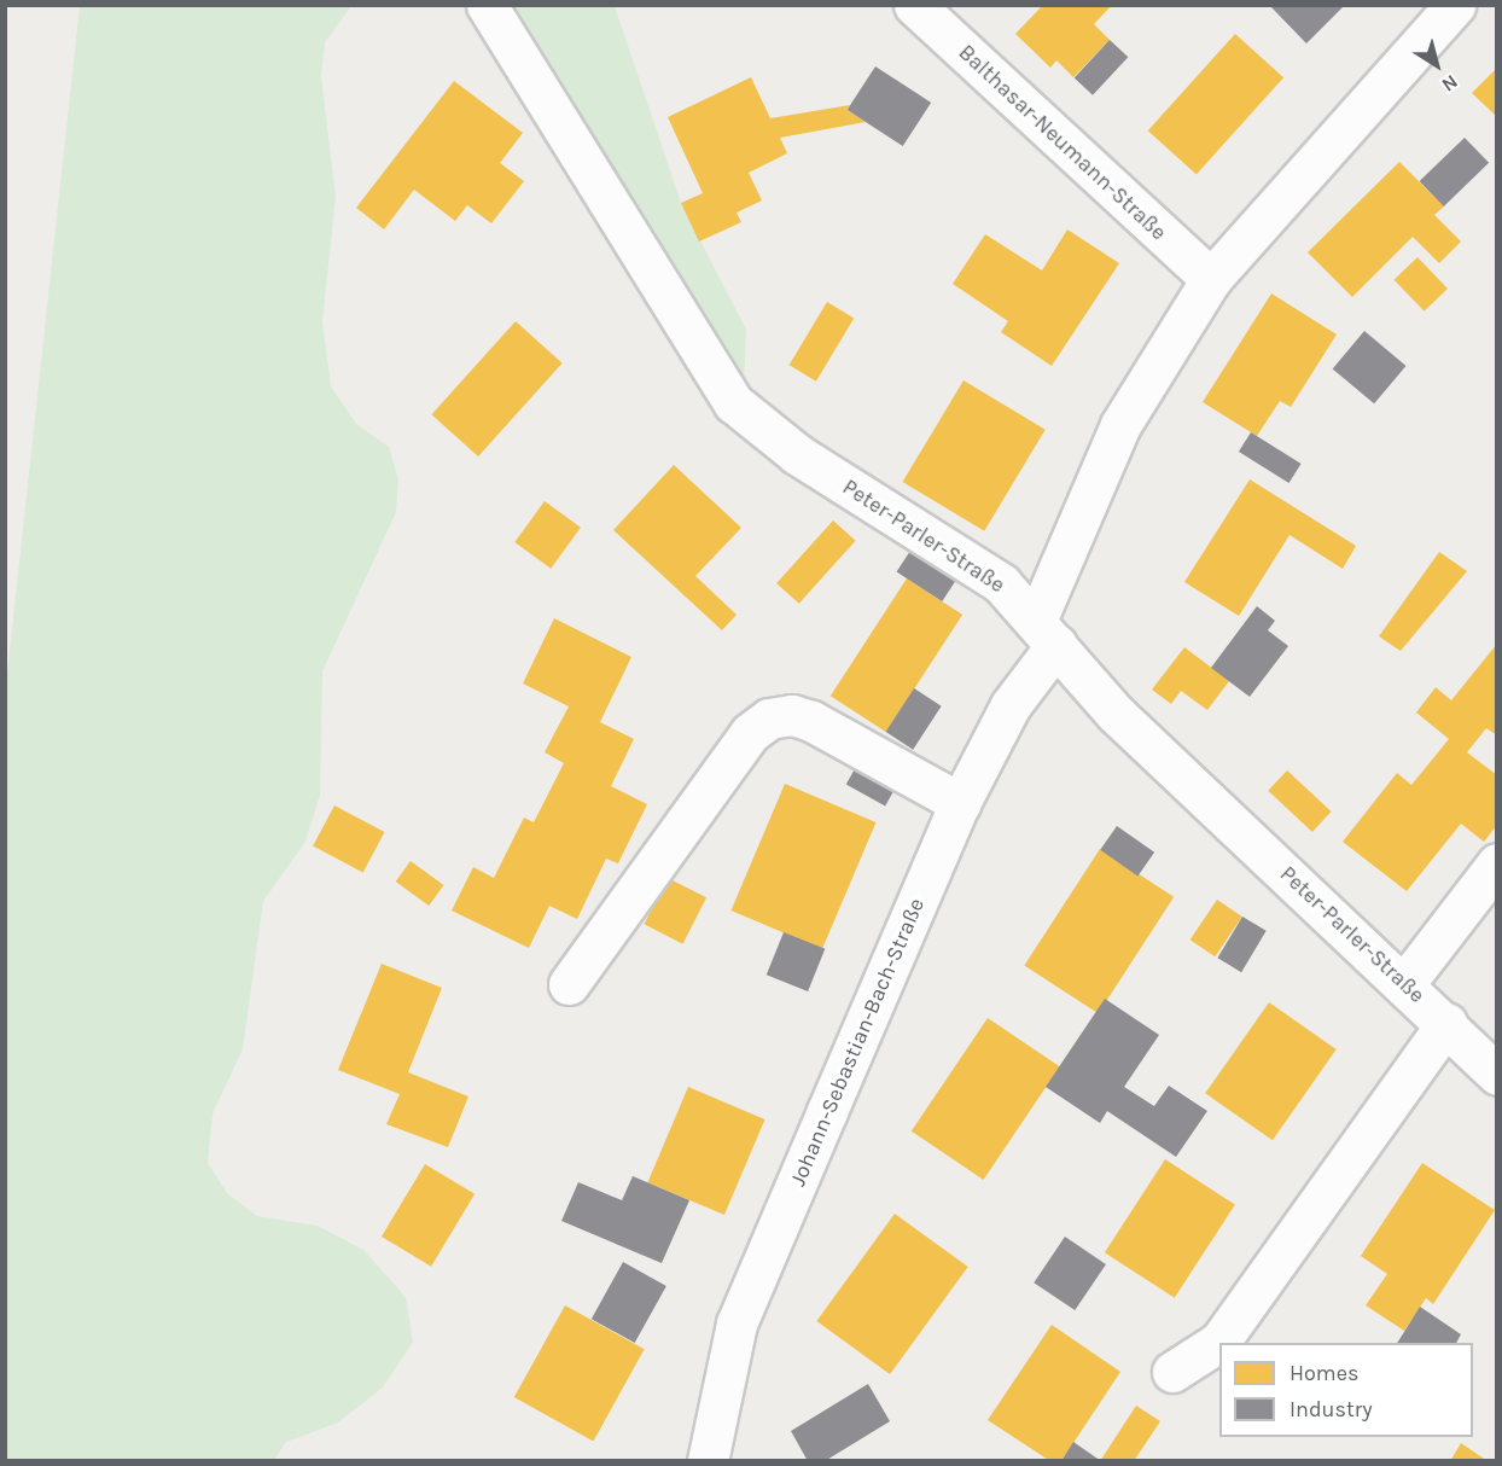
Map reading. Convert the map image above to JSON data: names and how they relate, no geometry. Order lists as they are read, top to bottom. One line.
{"streets":{"street":["Balthasar-Neumann-Straße","Peter-Parler-Straße","Johann-Sebastian-Bach-Straße"]},"crossings":[["Peter-Parler-Straße","Johann-Sebastian-Bach-Straße"]],"legend":["Homes","Industry"],"north":"bottom right"}
